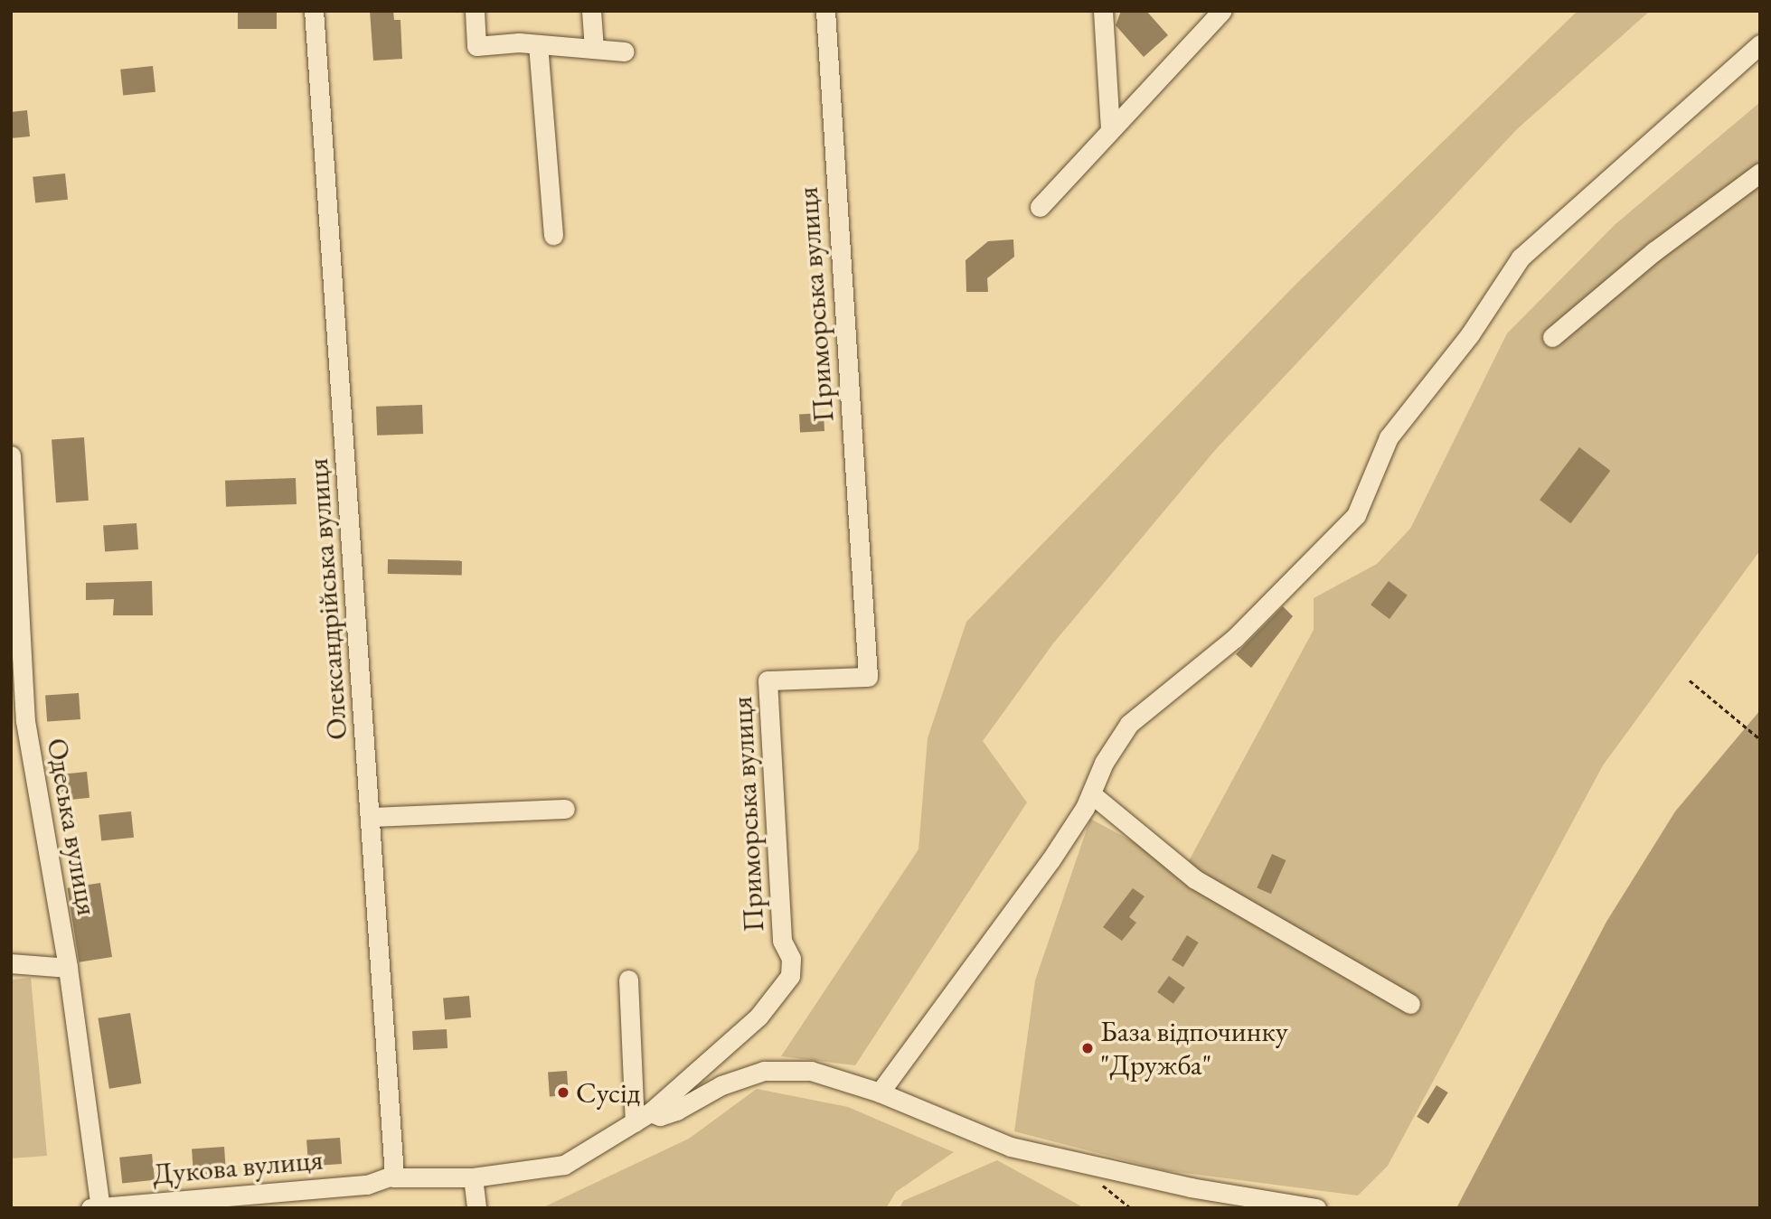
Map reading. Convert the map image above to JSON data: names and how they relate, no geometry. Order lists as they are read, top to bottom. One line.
{"streets":{"street":["Приморська вулиця","Олександрійська вулиця","Одеська вулиця","Дукова вулиця"]},"crossings":[["Приморська вулиця","Дукова вулиця"],["Олександрійська вулиця","Дукова вулиця"],["Одеська вулиця","Дукова вулиця"]],"places":["База відпочинку \"Дружба\"","Сусід"]}
